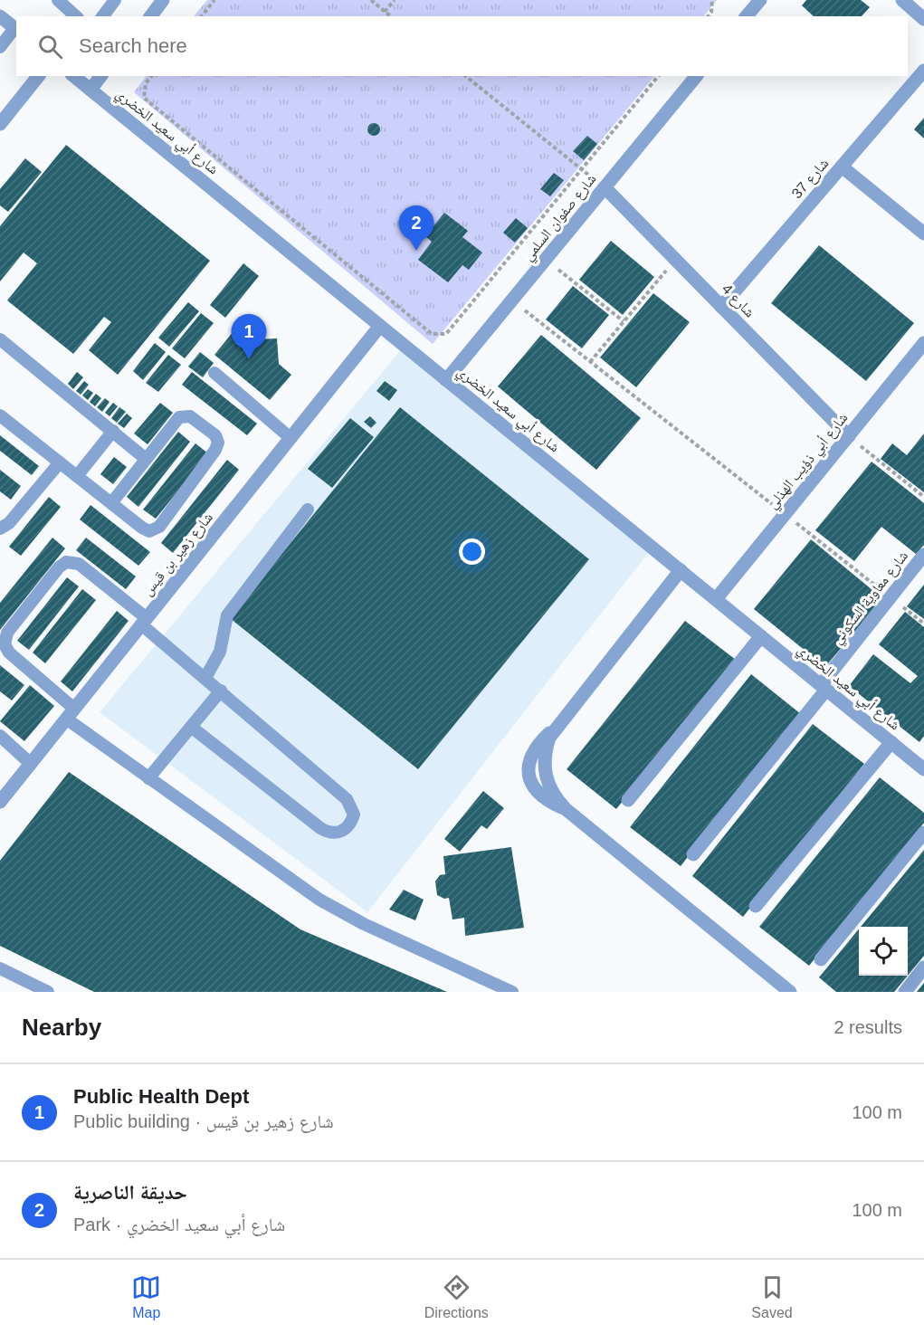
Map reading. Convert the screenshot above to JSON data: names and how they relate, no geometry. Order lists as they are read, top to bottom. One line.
{"streets":{"street":["شارع أبي سعيد الخضري","شارع 37","شارع صفوان السلمي","شارع 4","شارع أبي ذؤيب الهذلي","شارع زهير بن قيس","شارع معاوية السكوني"]},"crossings":[["شارع أبي سعيد الخضري","شارع صفوان السلمي"],["شارع أبي سعيد الخضري","شارع أبي ذؤيب الهذلي"],["شارع أبي سعيد الخضري","شارع زهير بن قيس"],["شارع أبي سعيد الخضري","شارع معاوية السكوني"],["شارع 37","شارع 4"],["شارع صفوان السلمي","شارع 4"],["شارع 4","شارع أبي ذؤيب الهذلي"]],"page":{"search":"Search here","pins":["2","1"],"heading":["Nearby","2 results"],"list":[{"mark":"1","name":"Public Health Dept","note":"Public building · شارع زهير بن قيس","value":"100 m"},{"mark":"2","name":"حديقة الناصرية","note":"Park · شارع أبي سعيد الخضري","value":"100 m"}],"nav":["Map","Directions","Saved"]}}
